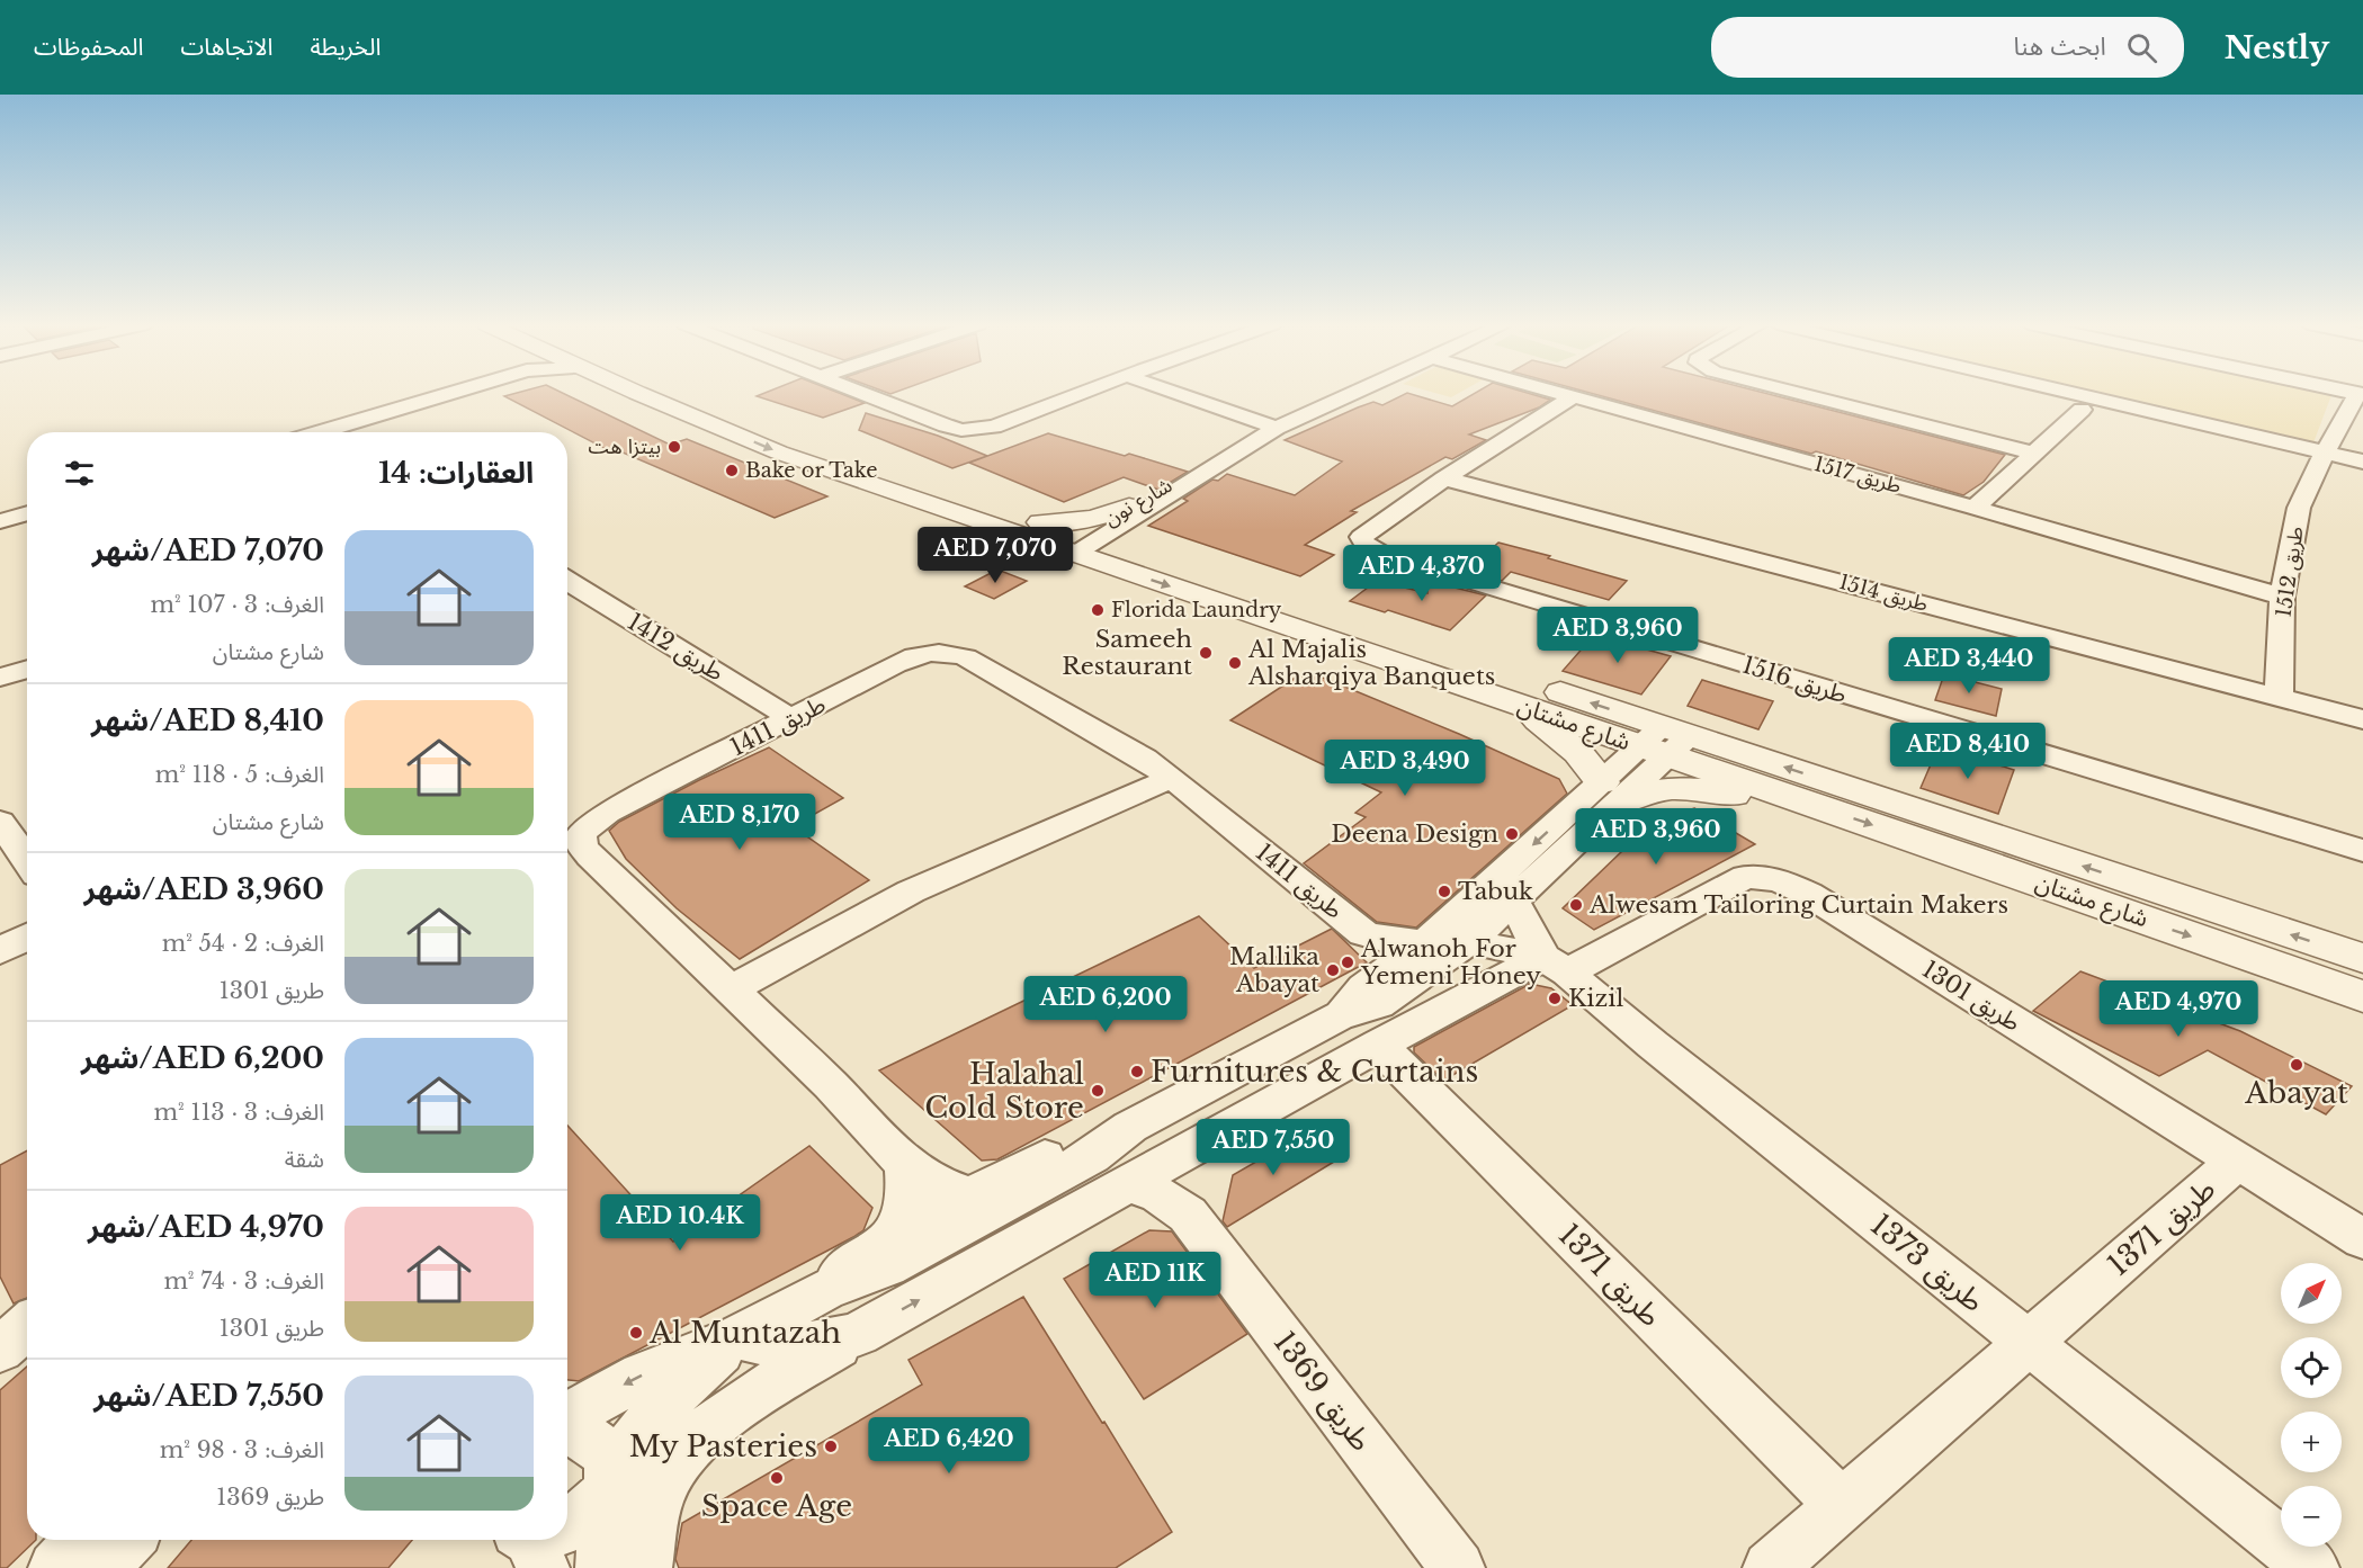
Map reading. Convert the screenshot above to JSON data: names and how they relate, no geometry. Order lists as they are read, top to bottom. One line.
{"streets":{"street":["طريق 1517","شارع نون","طريق 1512","طريق 1514","طريق 1412","طريق 1516","شارع مشتان","طريق 1411","طريق 1301","طريق 1371","طريق 1373","طريق 1369"]},"crossings":[["طريق 1517","طريق 1512"],["طريق 1517","طريق 1516"],["شارع نون","شارع مشتان"],["طريق 1512","طريق 1514"],["طريق 1514","طريق 1516"],["طريق 1412","طريق 1411"],["طريق 1301","طريق 1371"],["طريق 1301","طريق 1373"],["طريق 1301","طريق 1369"],["طريق 1371","طريق 1373"]],"places":["بيتزا هت","Bake or Take","Florida Laundry","Sameeh Restaurant","Al Majalis Alsharqiya Banquets","Deena Design","Tabuk","Alwesam Tailoring Curtain Makers","Alwanoh For Yemeni Honey","Mallika Abayat","Kizil","Abayat","Furnitures & Curtains","Halahal Cold Store","Al Muntazah","My Pasteries","Space Age"],"north":"top right","page":{"header":"Nestly","search":"ابحث هنا","nav":["الخريطة","الاتجاهات","المحفوظات"],"heading":"العقارات: 14","list":[{"name":"AED 7,070/شهر","note":"الغرف: 3 · 107 m² · شارع مشتان"},{"name":"AED 8,410/شهر","note":"الغرف: 5 · 118 m² · شارع مشتان"},{"name":"AED 3,960/شهر","note":"الغرف: 2 · 54 m² · طريق 1301"},{"name":"AED 6,200/شهر","note":"الغرف: 3 · 113 m² · شقة"},{"name":"AED 4,970/شهر","note":"الغرف: 3 · 74 m² · طريق 1301"},{"name":"AED 7,550/شهر","note":"الغرف: 3 · 98 m² · طريق 1369"}],"price":["AED 7,070","AED 4,370","AED 3,960","AED 3,440","AED 8,410","AED 3,490","AED 8,170","AED 3,960","AED 6,200","AED 4,970","AED 7,550","AED 10.4K","AED 11K","AED 6,420"],"map_buttons":["+","−"]}}
